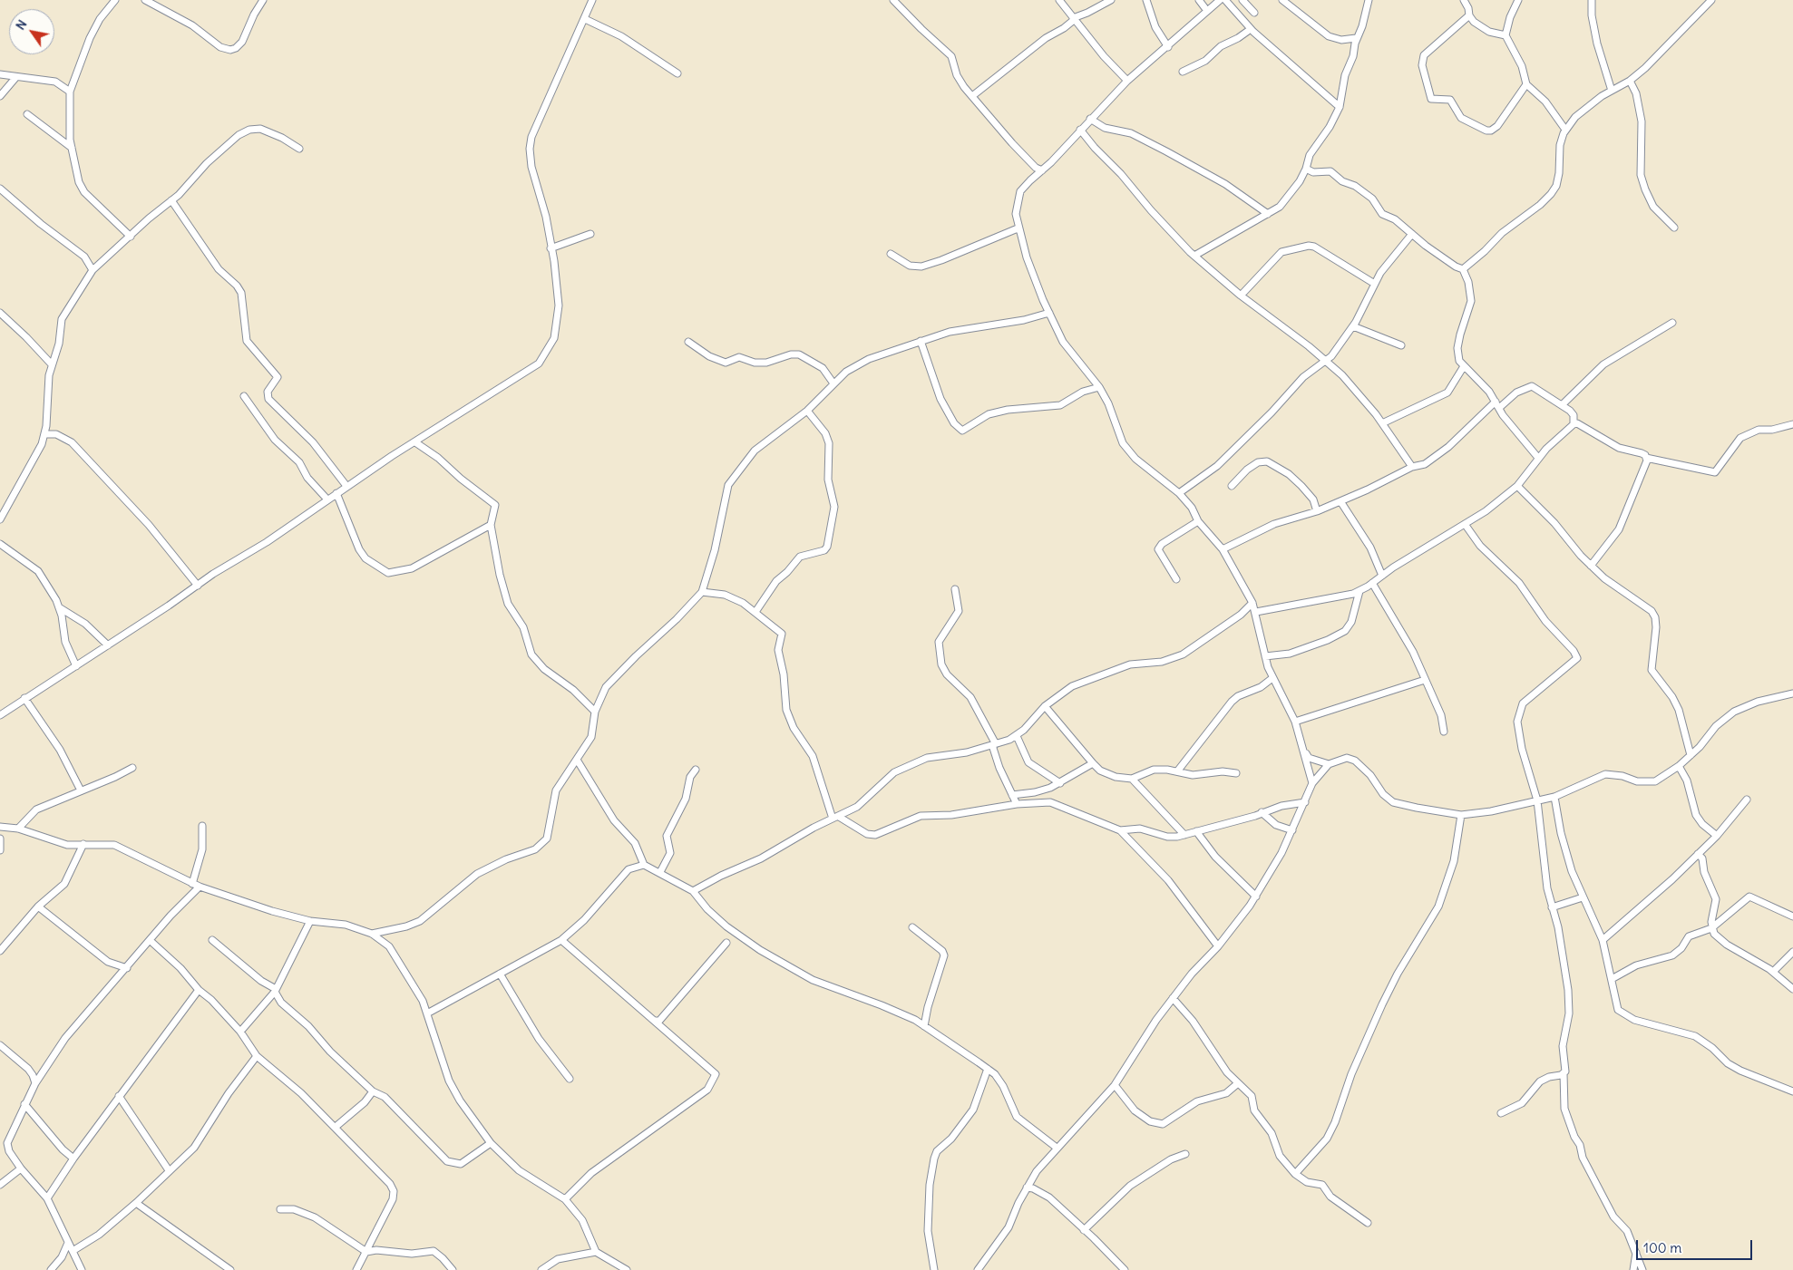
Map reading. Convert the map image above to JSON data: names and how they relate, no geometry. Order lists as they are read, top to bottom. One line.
{"scale_bar":"100 m","north":"top left"}
